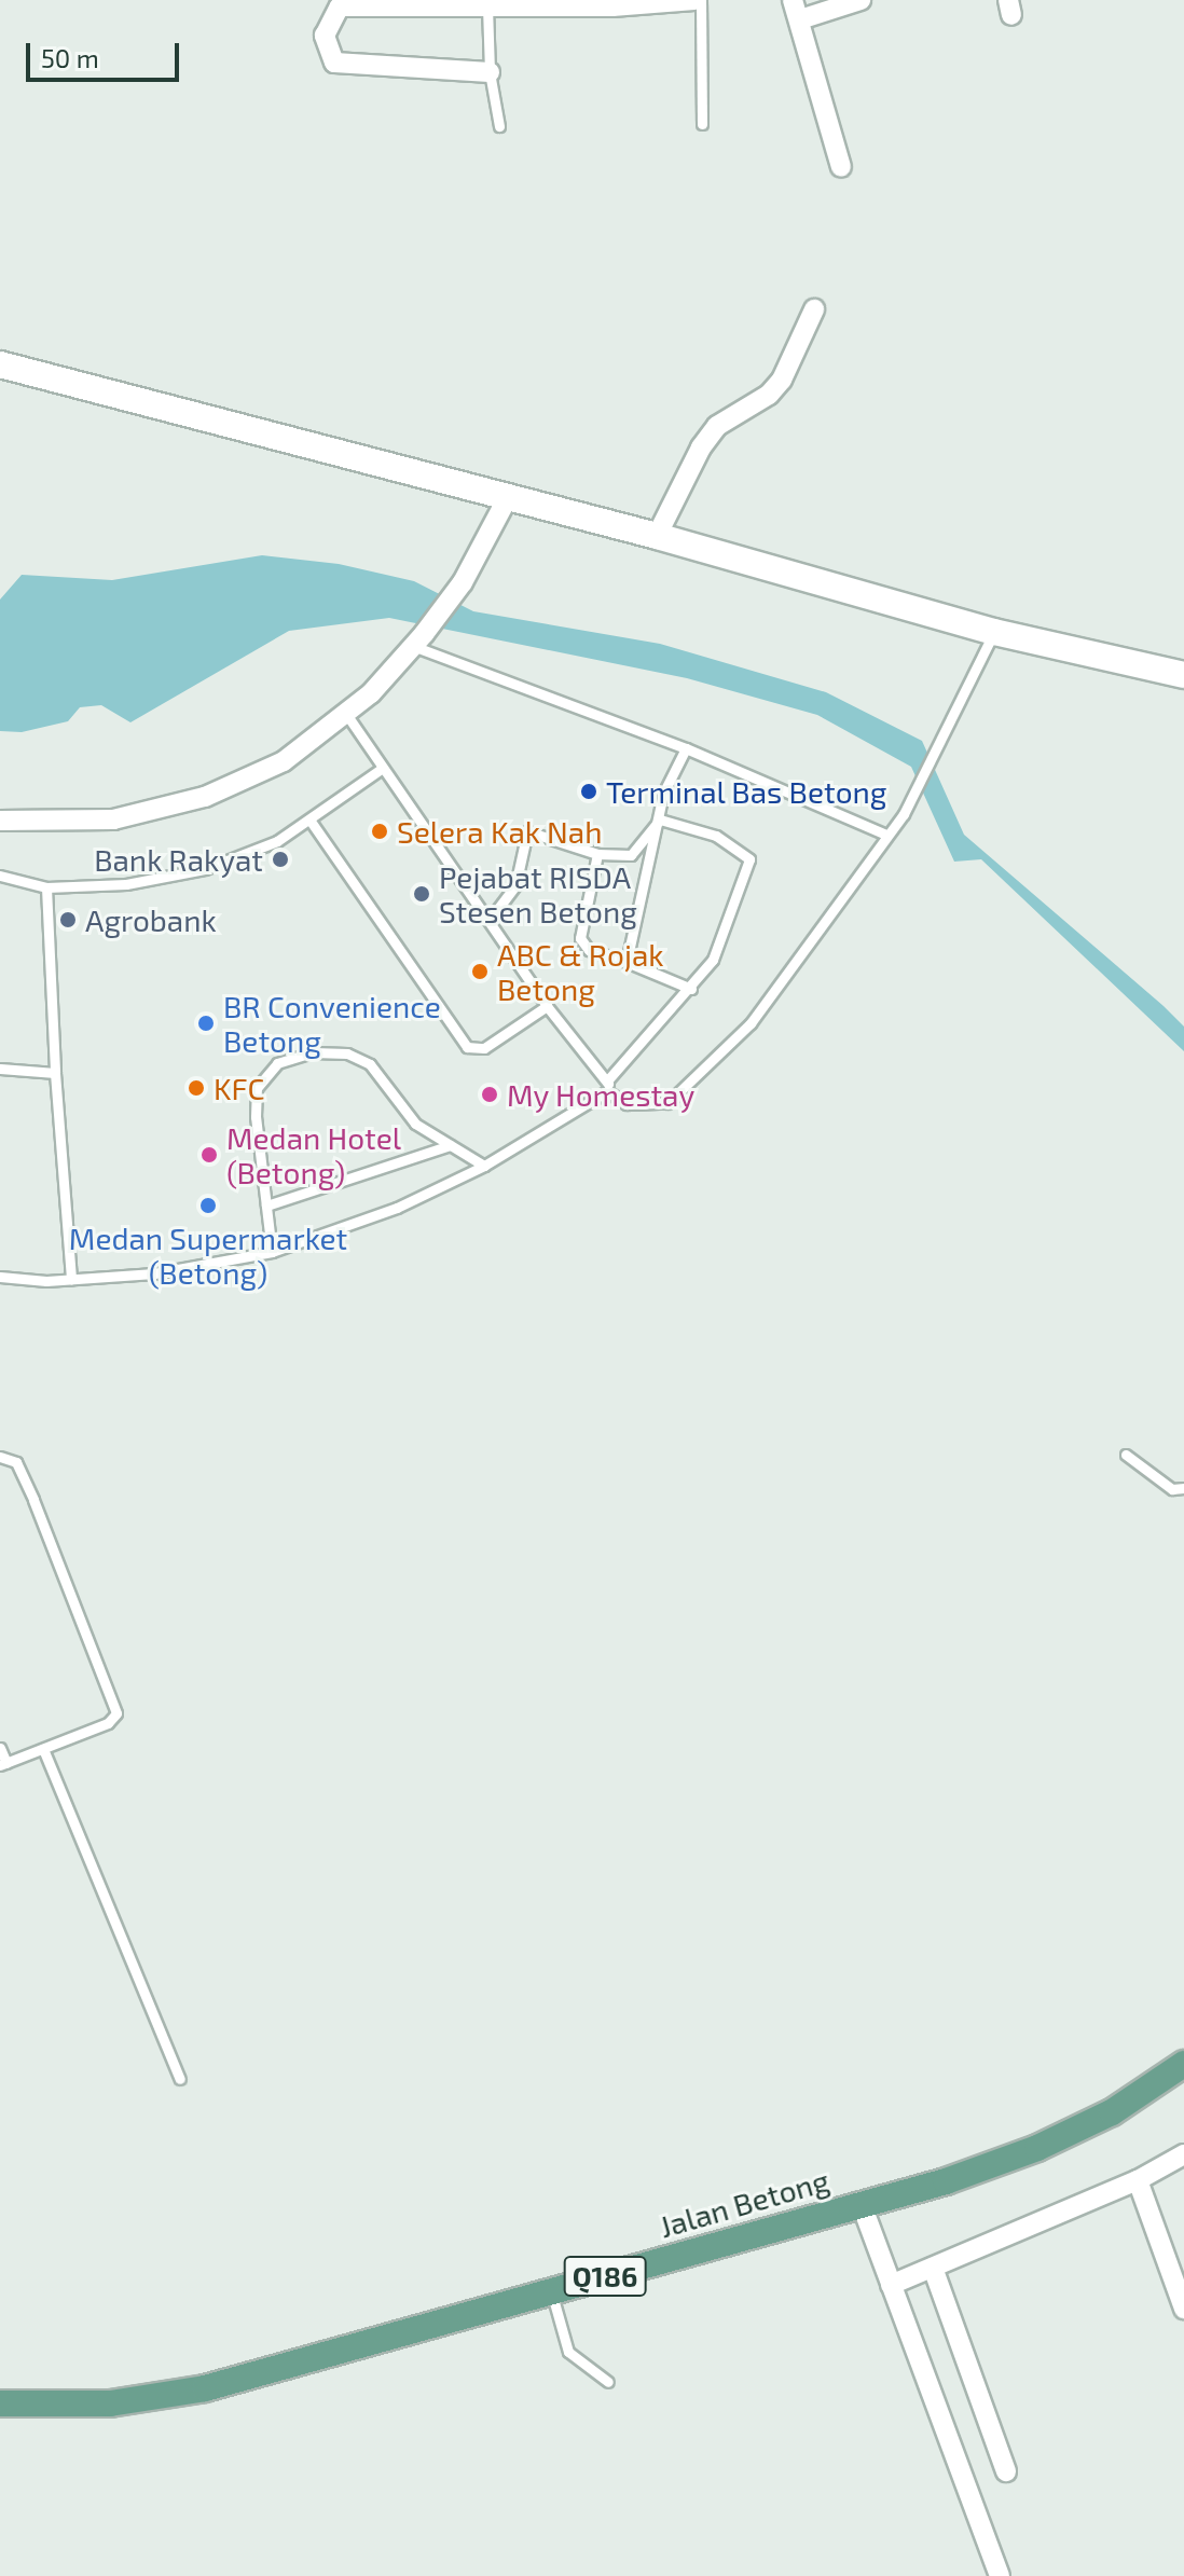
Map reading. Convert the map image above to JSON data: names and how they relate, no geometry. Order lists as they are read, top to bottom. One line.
{"streets":{"main road":["Jalan Betong","Q186"]},"places":["Terminal Bas Betong","Selera Kak Nah","Bank Rakyat","Pejabat RISDA Stesen Betong","Agrobank","ABC & Rojak Betong","BR Convenience Betong","KFC","My Homestay","Medan Hotel (Betong)","Medan Supermarket (Betong)"],"scale_bar":"50 m"}
